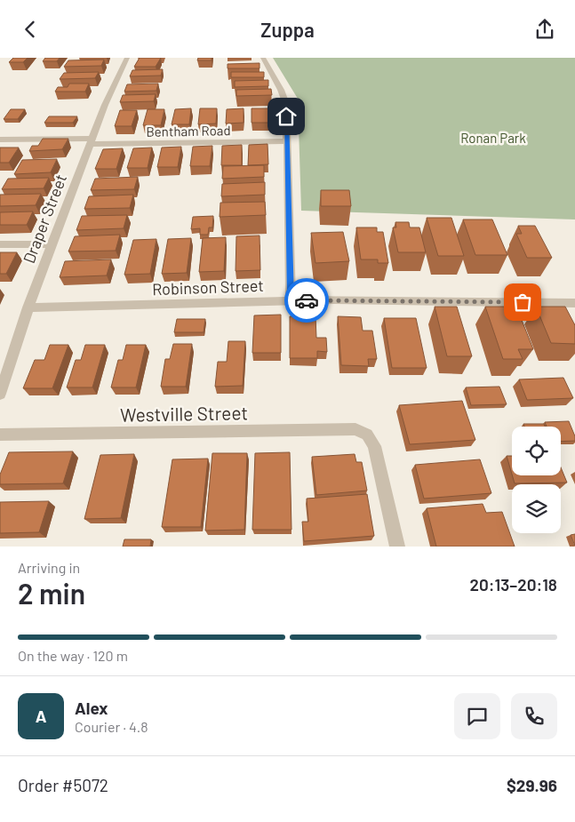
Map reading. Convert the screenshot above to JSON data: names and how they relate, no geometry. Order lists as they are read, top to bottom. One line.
{"streets":{"street":["Bentham Road","Draper Street","Robinson Street","Westville Street"]},"crossings":[["Bentham Road","Draper Street"],["Draper Street","Robinson Street"]],"parks":["Ronan Park"],"page":{"header":"Zuppa","heading":["2 min","Arriving in","20:13–20:18"],"panel":["Alex","Courier · 4.8","Order #5072","$29.96"],"bar":"On the way · 120 m","round":"A"}}
